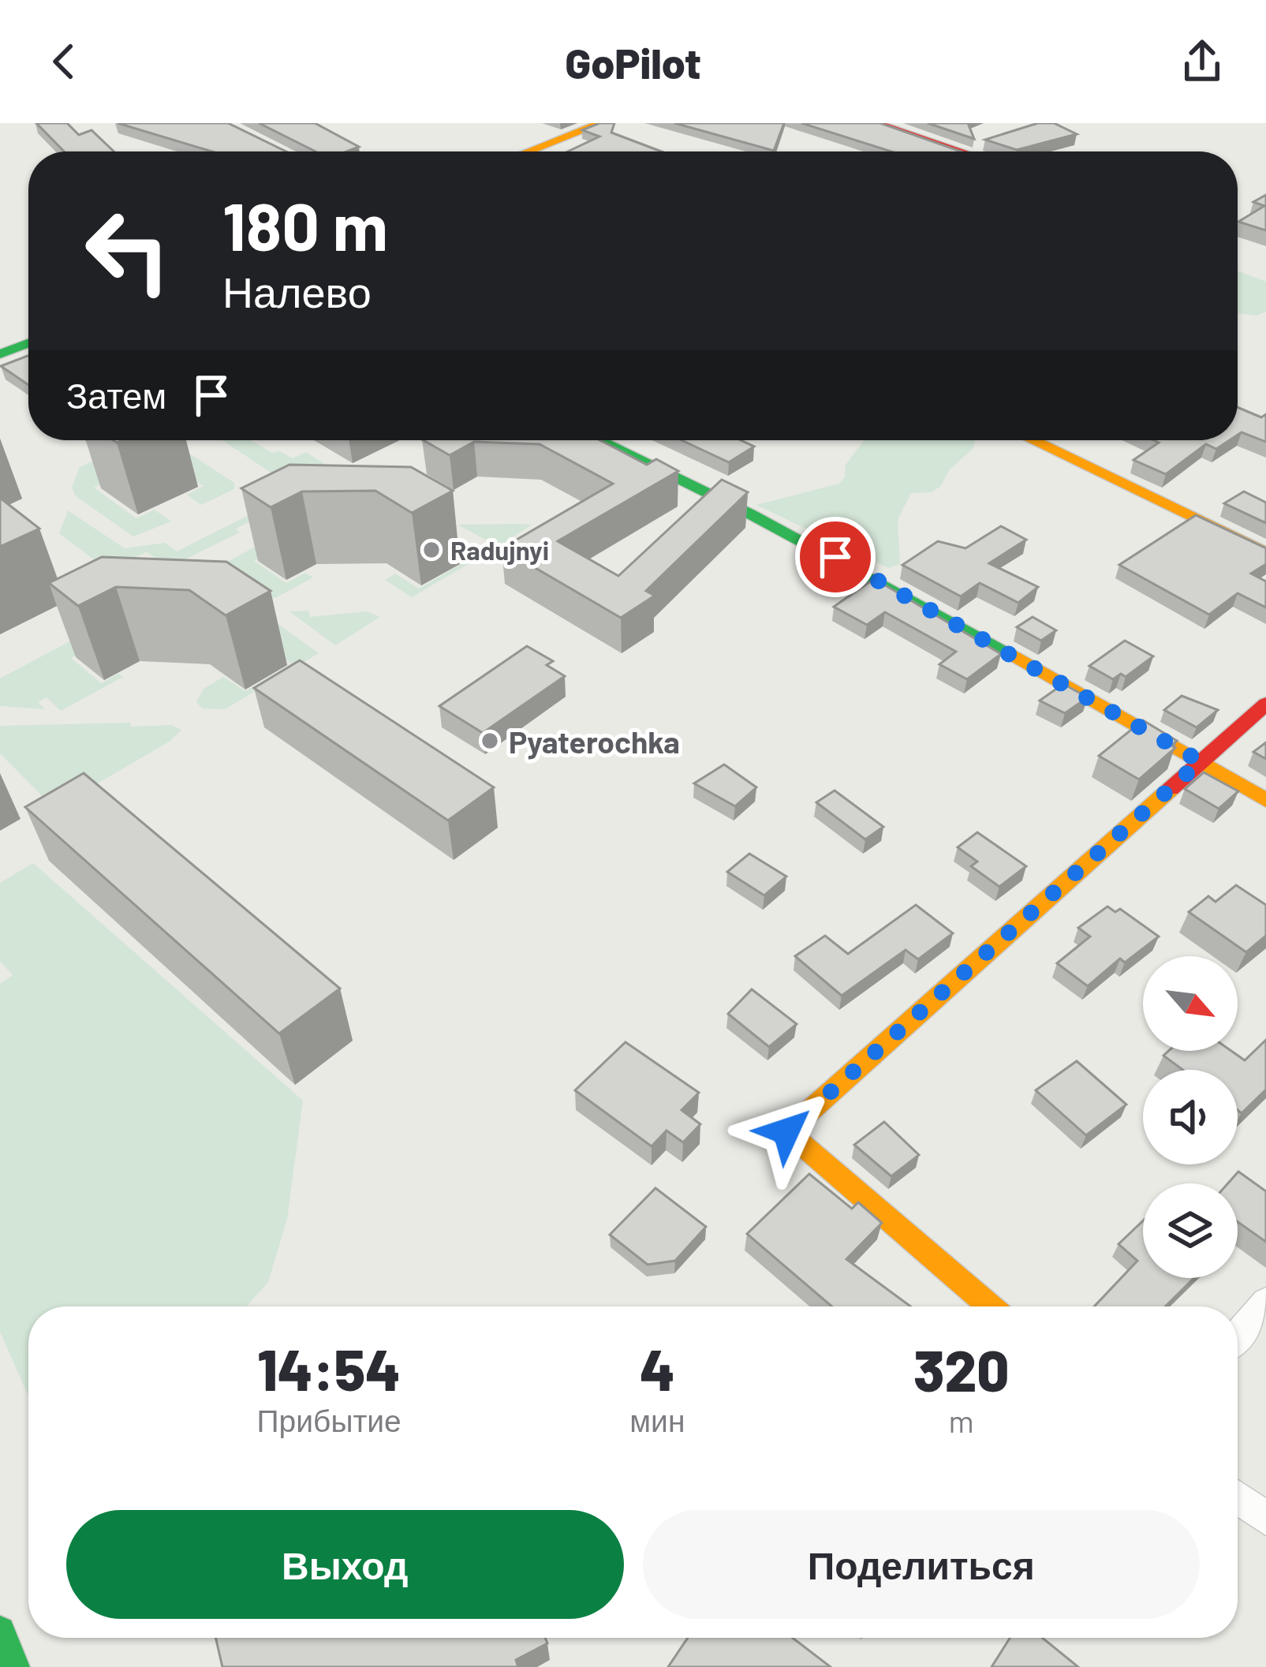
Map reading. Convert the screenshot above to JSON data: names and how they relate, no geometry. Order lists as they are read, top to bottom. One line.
{"places":["Radujnyi","Pyaterochka"],"north":"bottom right","page":{"header":"GoPilot","turn":["180 m","Налево"],"then":"Затем","eta":["14:54","Прибытие","4","мин","320","m"],"buttons":["Выход","Поделиться"]}}
